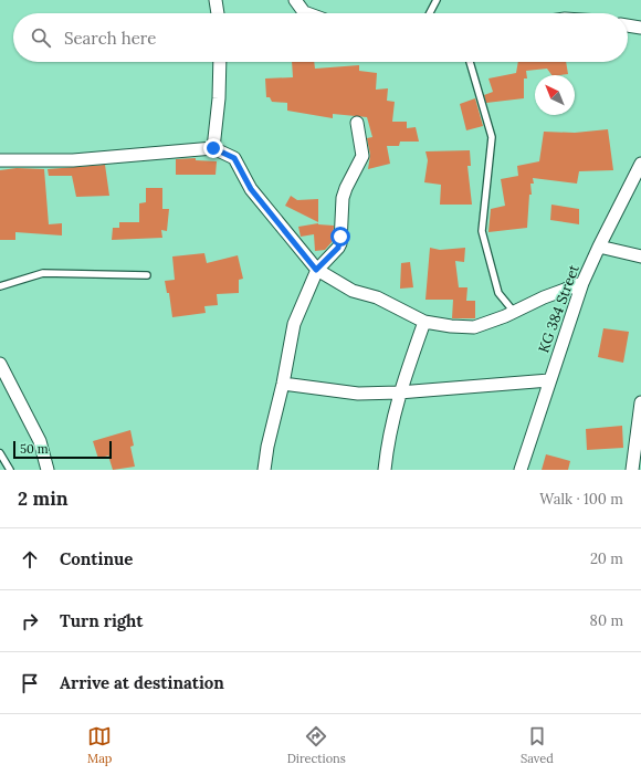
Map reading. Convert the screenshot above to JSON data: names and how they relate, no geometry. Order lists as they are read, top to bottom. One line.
{"streets":{"street":["KG 384 Street"]},"scale_bar":"50 m","north":"top left","page":{"search":"Search here","scale":"50 m","heading":["2 min","Walk · 100 m"],"list":[["Continue","20 m"],["Turn right","80 m"],"Arrive at destination"],"nav":["Map","Directions","Saved"]}}
